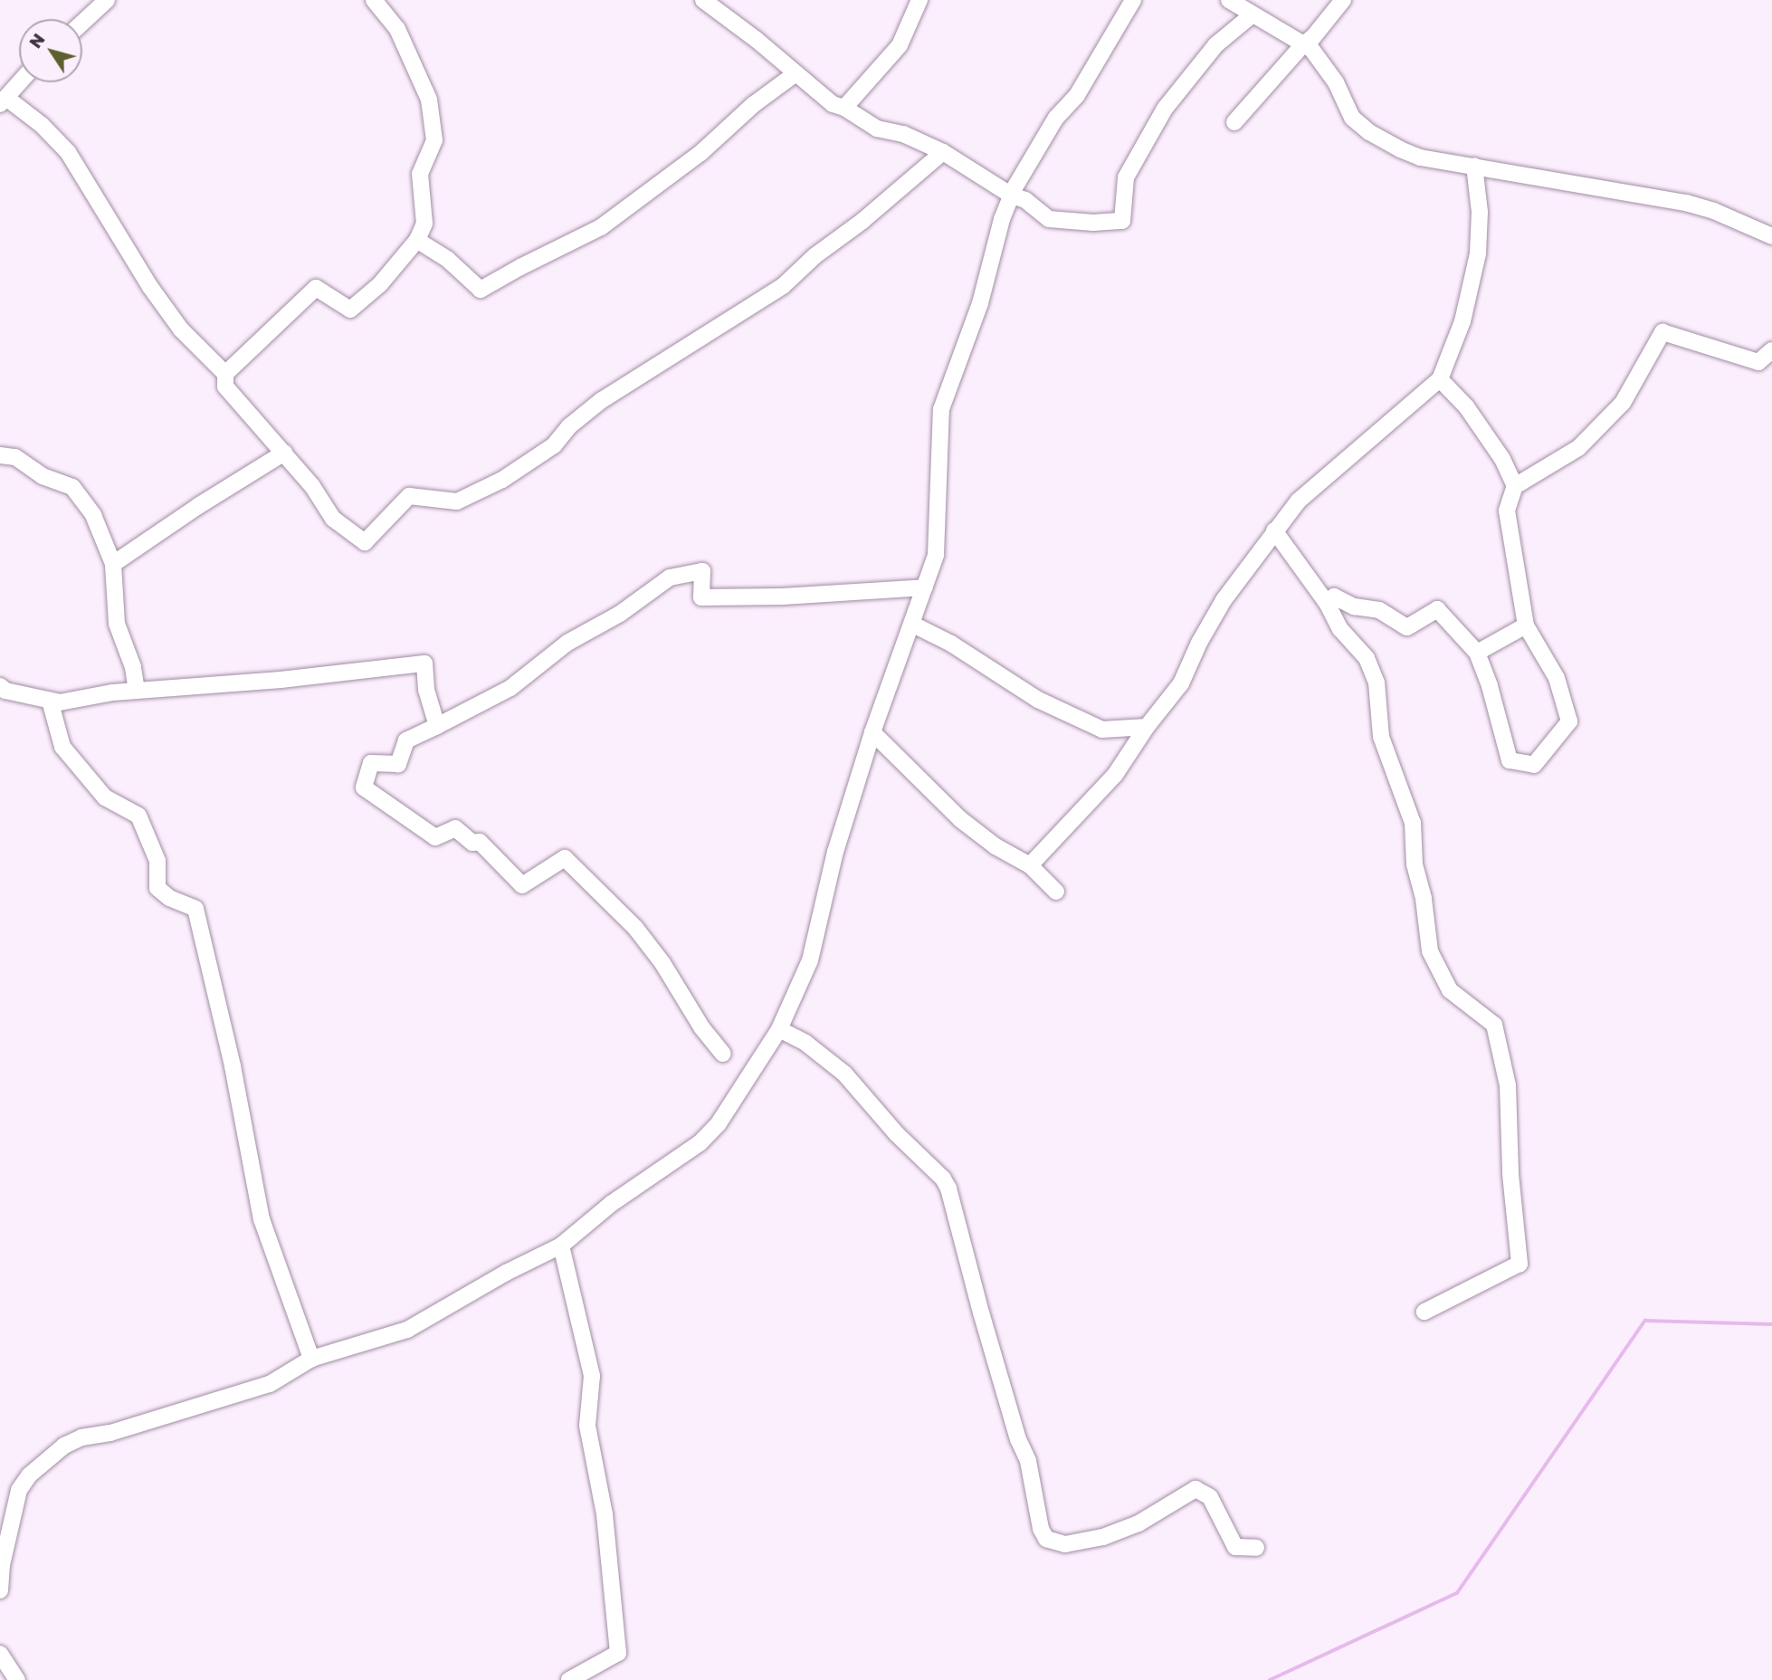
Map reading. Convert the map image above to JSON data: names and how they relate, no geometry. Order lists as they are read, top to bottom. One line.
{"north":"top left"}
